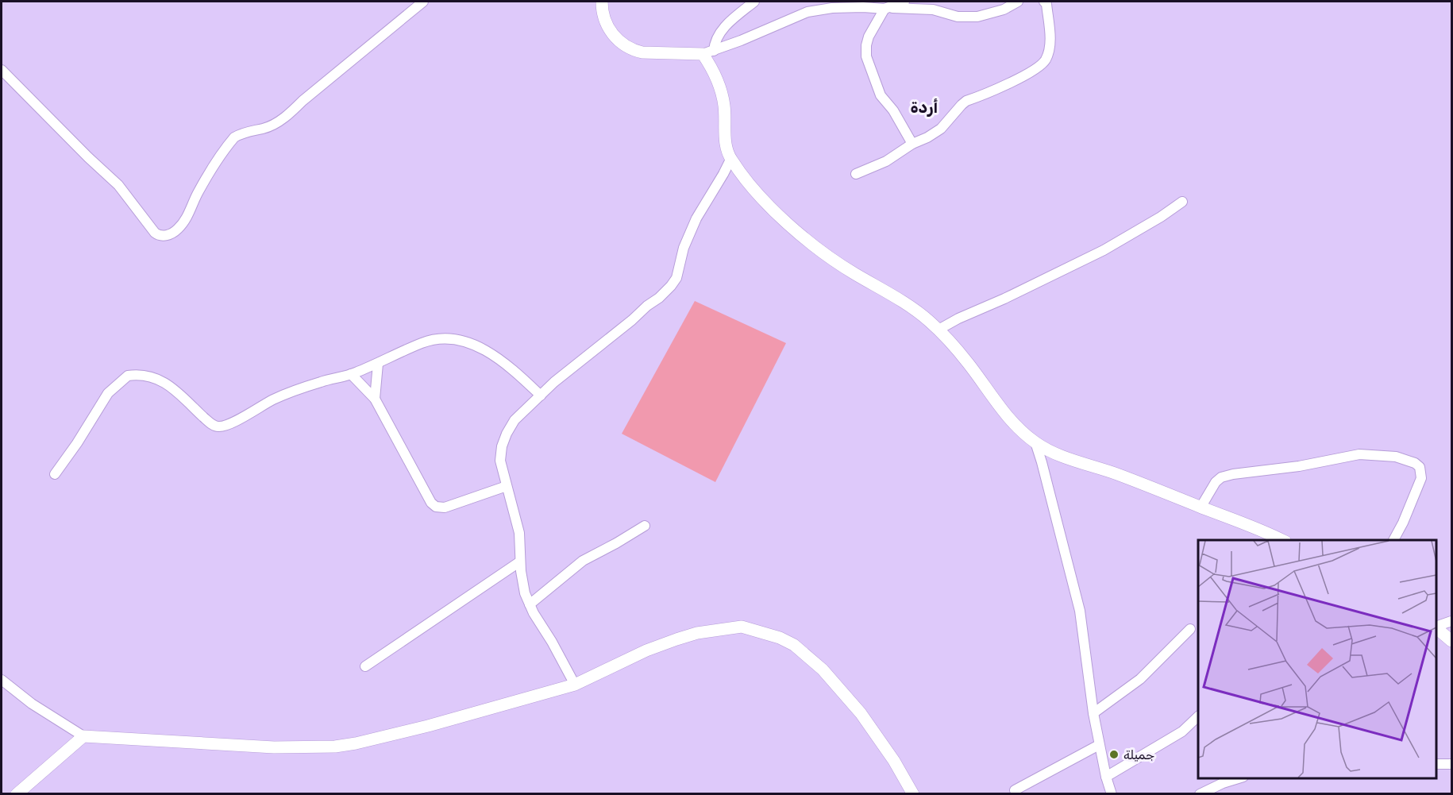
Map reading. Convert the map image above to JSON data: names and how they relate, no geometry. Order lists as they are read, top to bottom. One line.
{"districts":["أردة"],"places":["جميلة"]}
